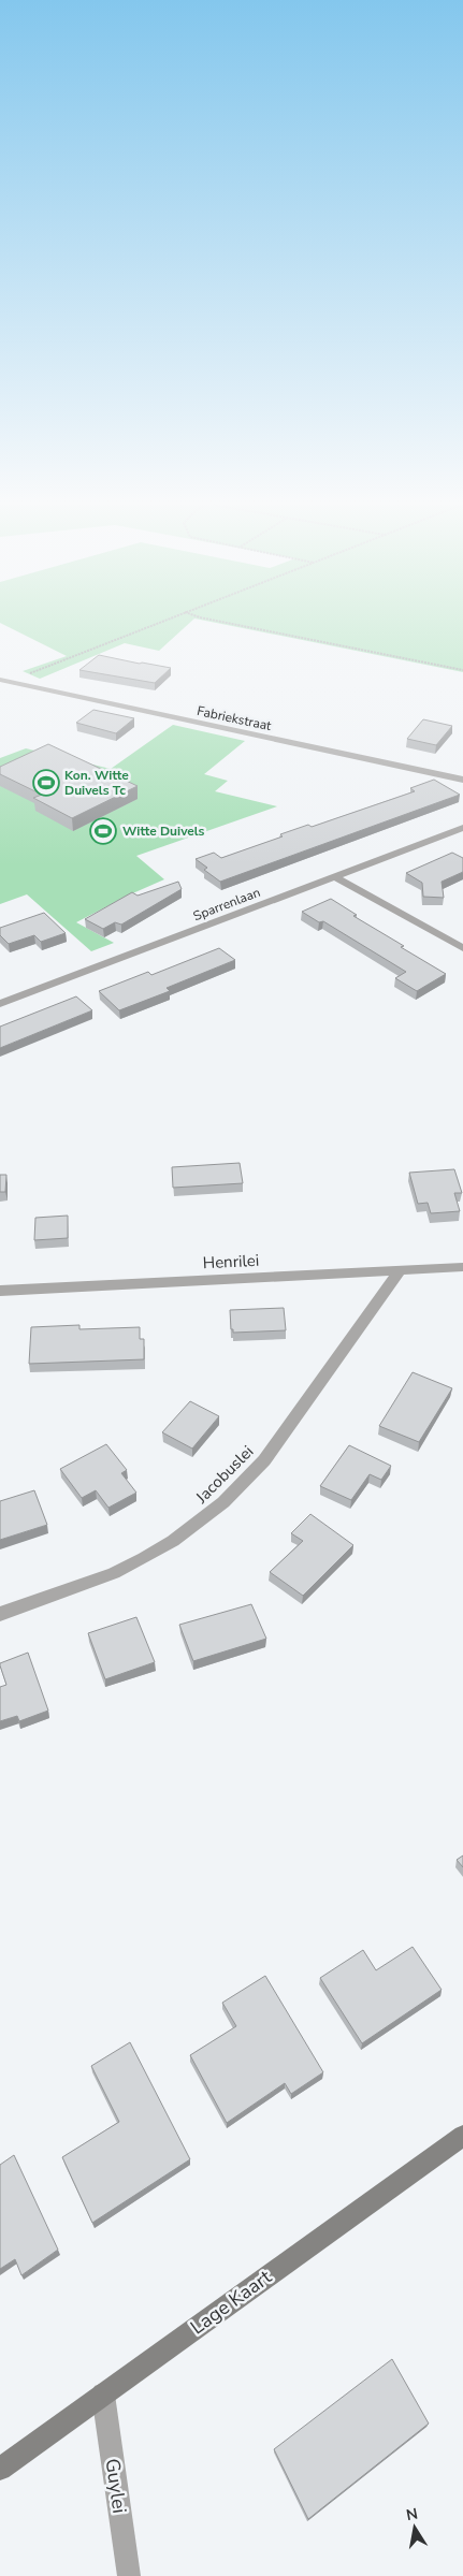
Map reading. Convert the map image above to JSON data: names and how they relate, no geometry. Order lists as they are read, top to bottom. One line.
{"streets":{"street":["Fabriekstraat","Sparrenlaan","Henrilei","Jacobuslei","Lage Kaart","Guylei"]},"crossings":[["Henrilei","Jacobuslei"],["Lage Kaart","Guylei"]],"places":{"sports":["Kon. Witte Duivels Tc","Witte Duivels"]},"north":"top"}
